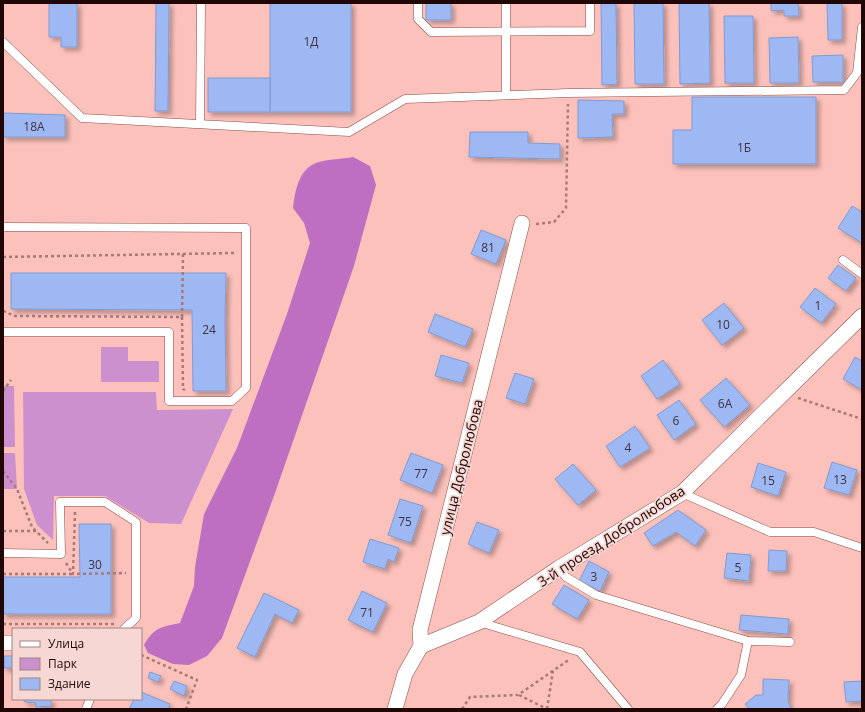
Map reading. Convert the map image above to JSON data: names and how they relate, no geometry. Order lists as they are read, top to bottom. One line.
{"streets":{"street":["улица Добролюбова","3-й проезд Добролюбова"]},"crossings":[["улица Добролюбова","3-й проезд Добролюбова"]],"house_numbers":["1Д","18А","1Б","81","1","10","24","6А","6","4","77","13","15","75","30","5","3","71"],"legend":["Улица","Парк","Здание"]}
